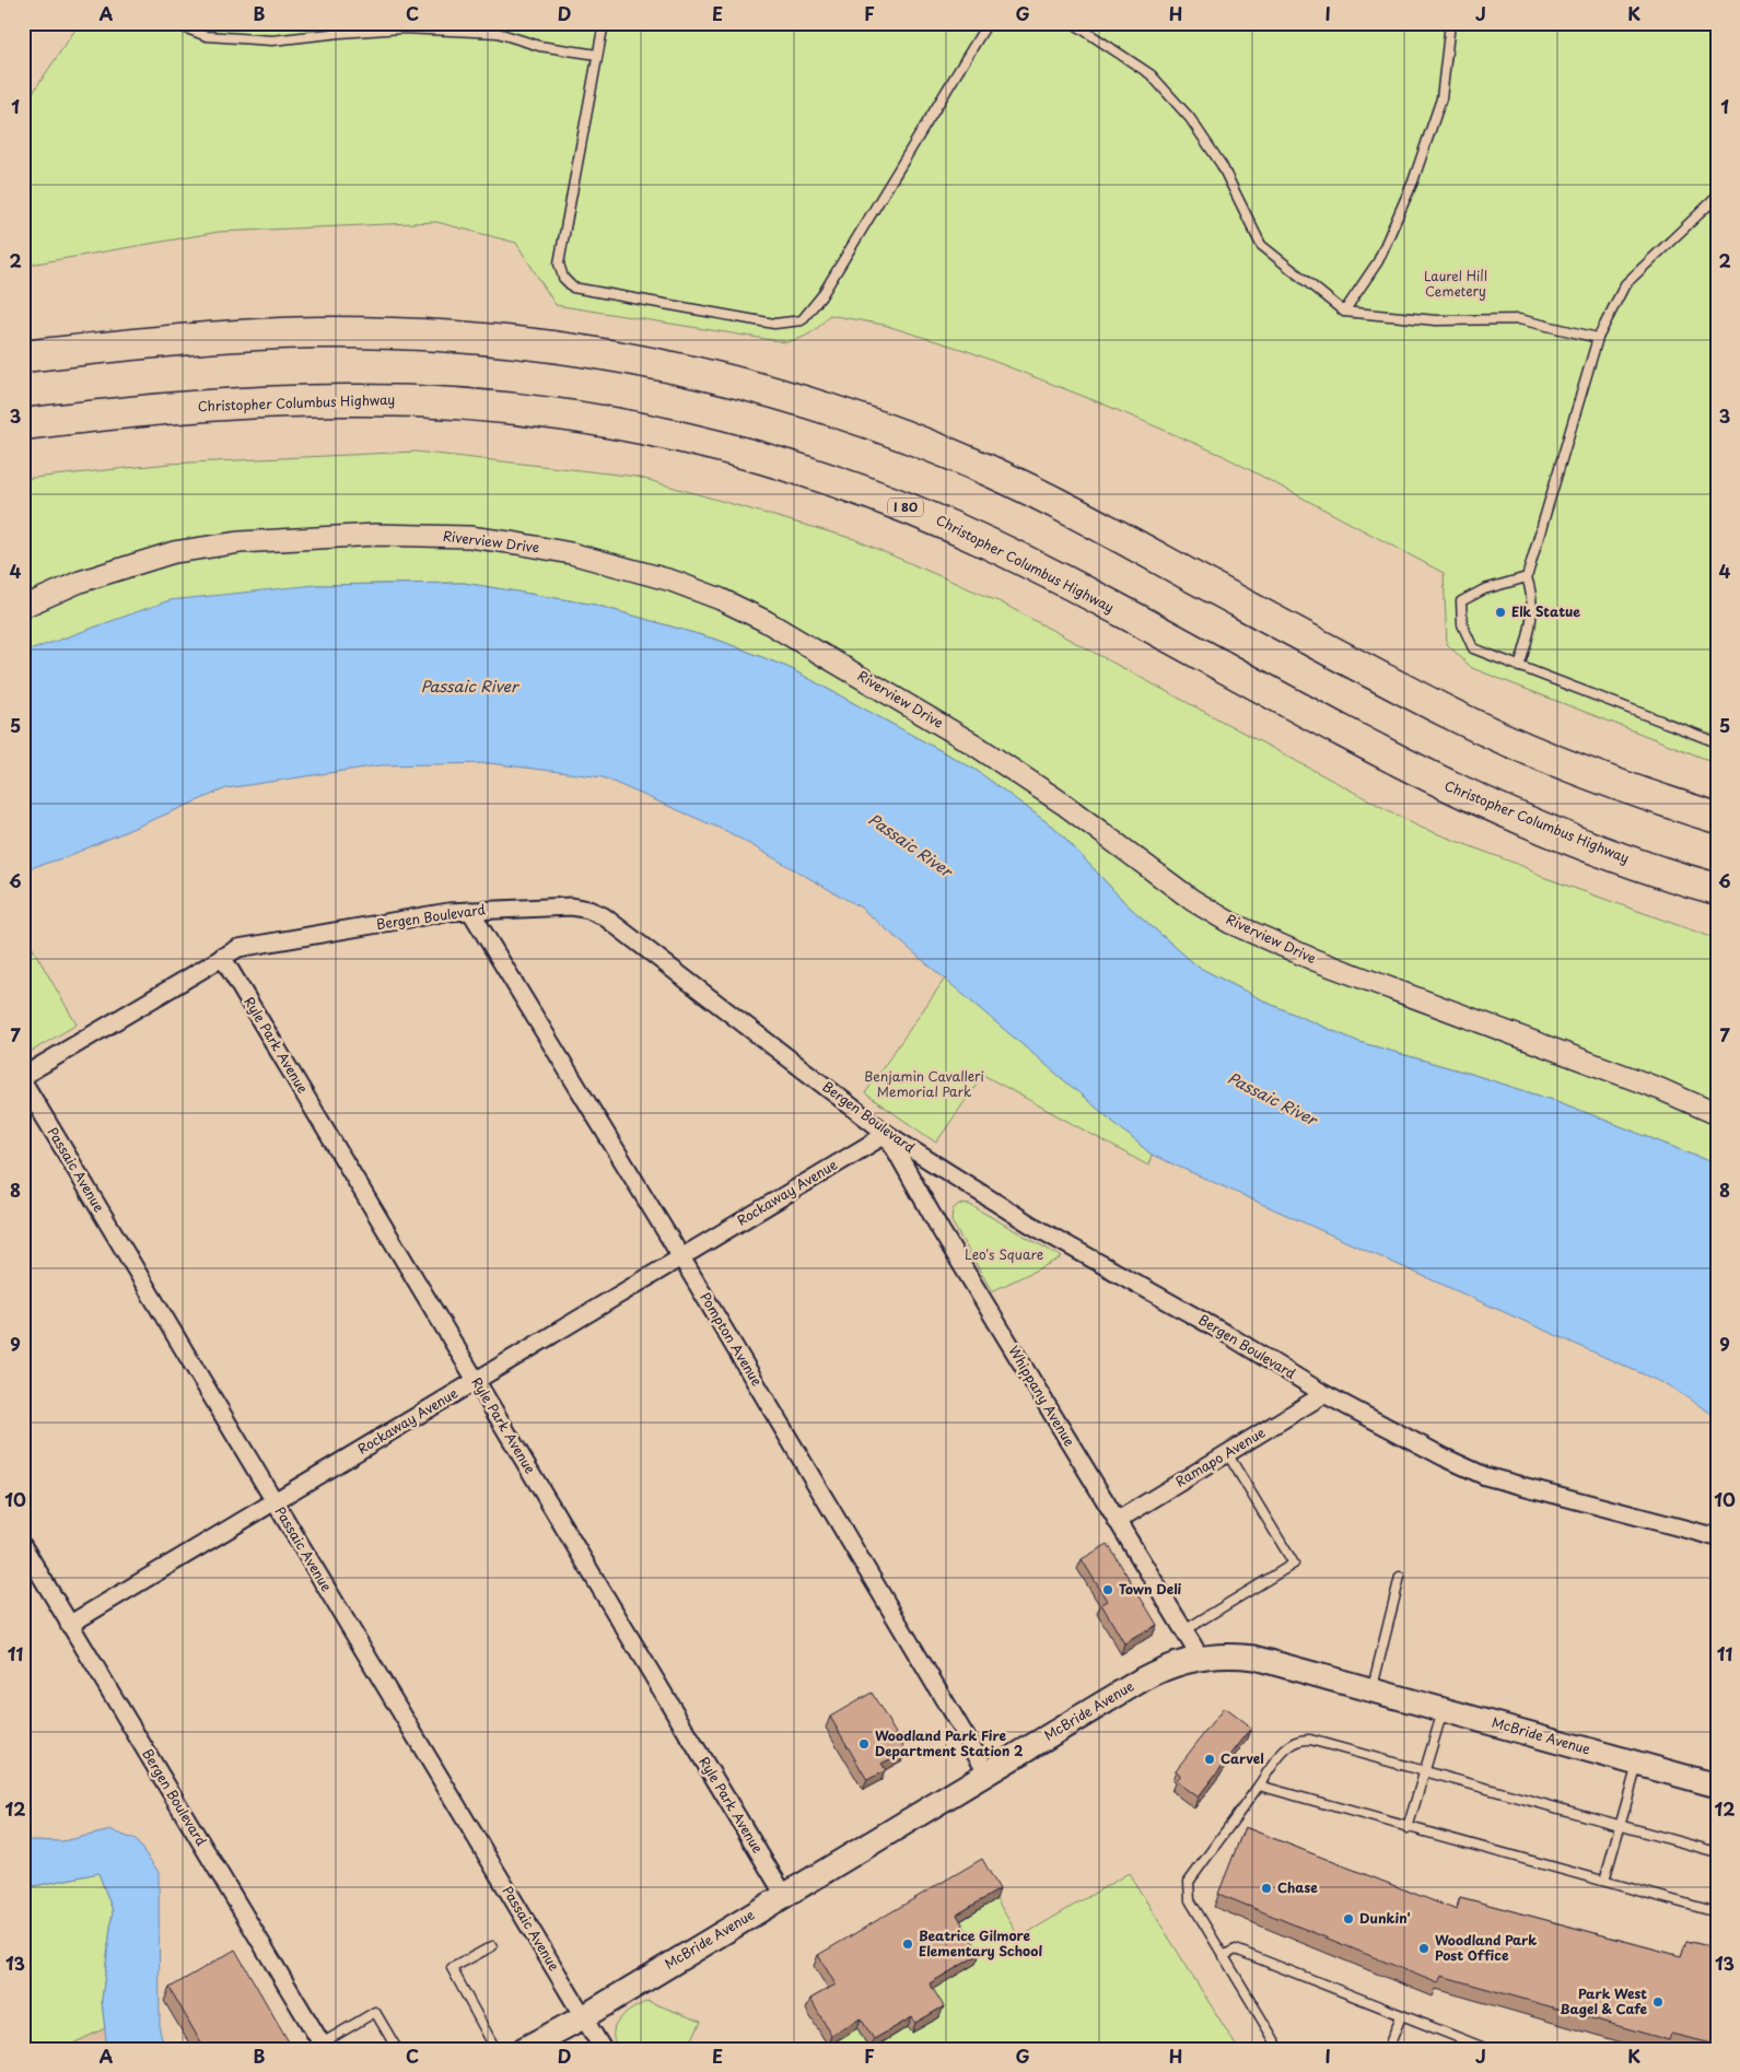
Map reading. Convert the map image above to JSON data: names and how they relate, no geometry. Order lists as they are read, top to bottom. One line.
{"streets":{"highway":["Christopher Columbus Highway","I 80"],"main road":["McBride Avenue"],"street":["Riverview Drive","Bergen Boulevard","Ryle Park Avenue","Passaic Avenue","Rockaway Avenue","Pompton Avenue","Whippany Avenue","Ramapo Avenue"]},"crossings":[["Bergen Boulevard","Ryle Park Avenue"],["Bergen Boulevard","Rockaway Avenue"],["Bergen Boulevard","Pompton Avenue"],["Bergen Boulevard","Whippany Avenue"],["Bergen Boulevard","Ramapo Avenue"],["Ryle Park Avenue","Rockaway Avenue"],["Ryle Park Avenue","McBride Avenue"],["Passaic Avenue","Rockaway Avenue"],["Passaic Avenue","McBride Avenue"],["Rockaway Avenue","Pompton Avenue"],["Rockaway Avenue","Whippany Avenue"],["Pompton Avenue","McBride Avenue"],["Whippany Avenue","Ramapo Avenue"],["Whippany Avenue","McBride Avenue"]],"water":["Passaic River"],"parks":["Laurel Hill Cemetery","Benjamin Cavalleri Memorial Park","Leo's Square"],"places":["Elk Statue","Town Deli","Woodland Park Fire Department Station 2","Carvel","Chase","Dunkin'","Beatrice Gilmore Elementary School","Woodland Park Post Office","Park West Bagel & Cafe"],"grid":{"columns":["A","B","C","D","E","F","G","H","I","J","K"],"rows":["1","2","3","4","5","6","7","8","9","10","11","12","13"]}}
